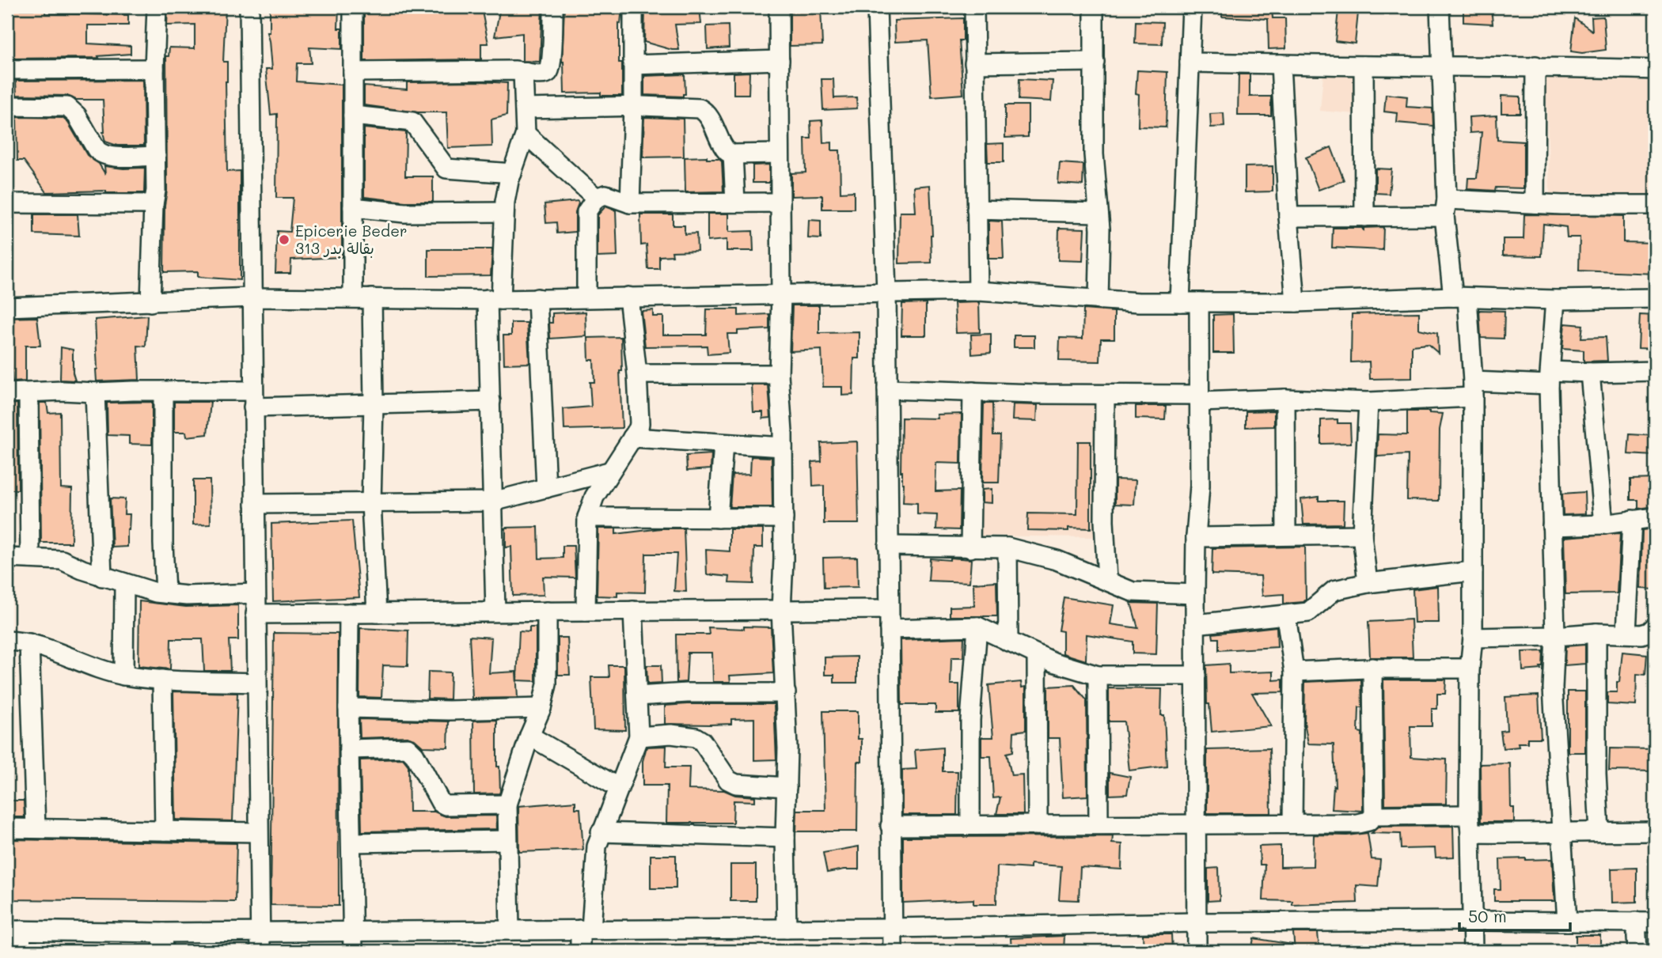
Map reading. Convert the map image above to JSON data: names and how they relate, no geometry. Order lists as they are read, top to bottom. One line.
{"places":["Epicerie Beder 313 بقالة بدر"],"scale_bar":"50 m"}
